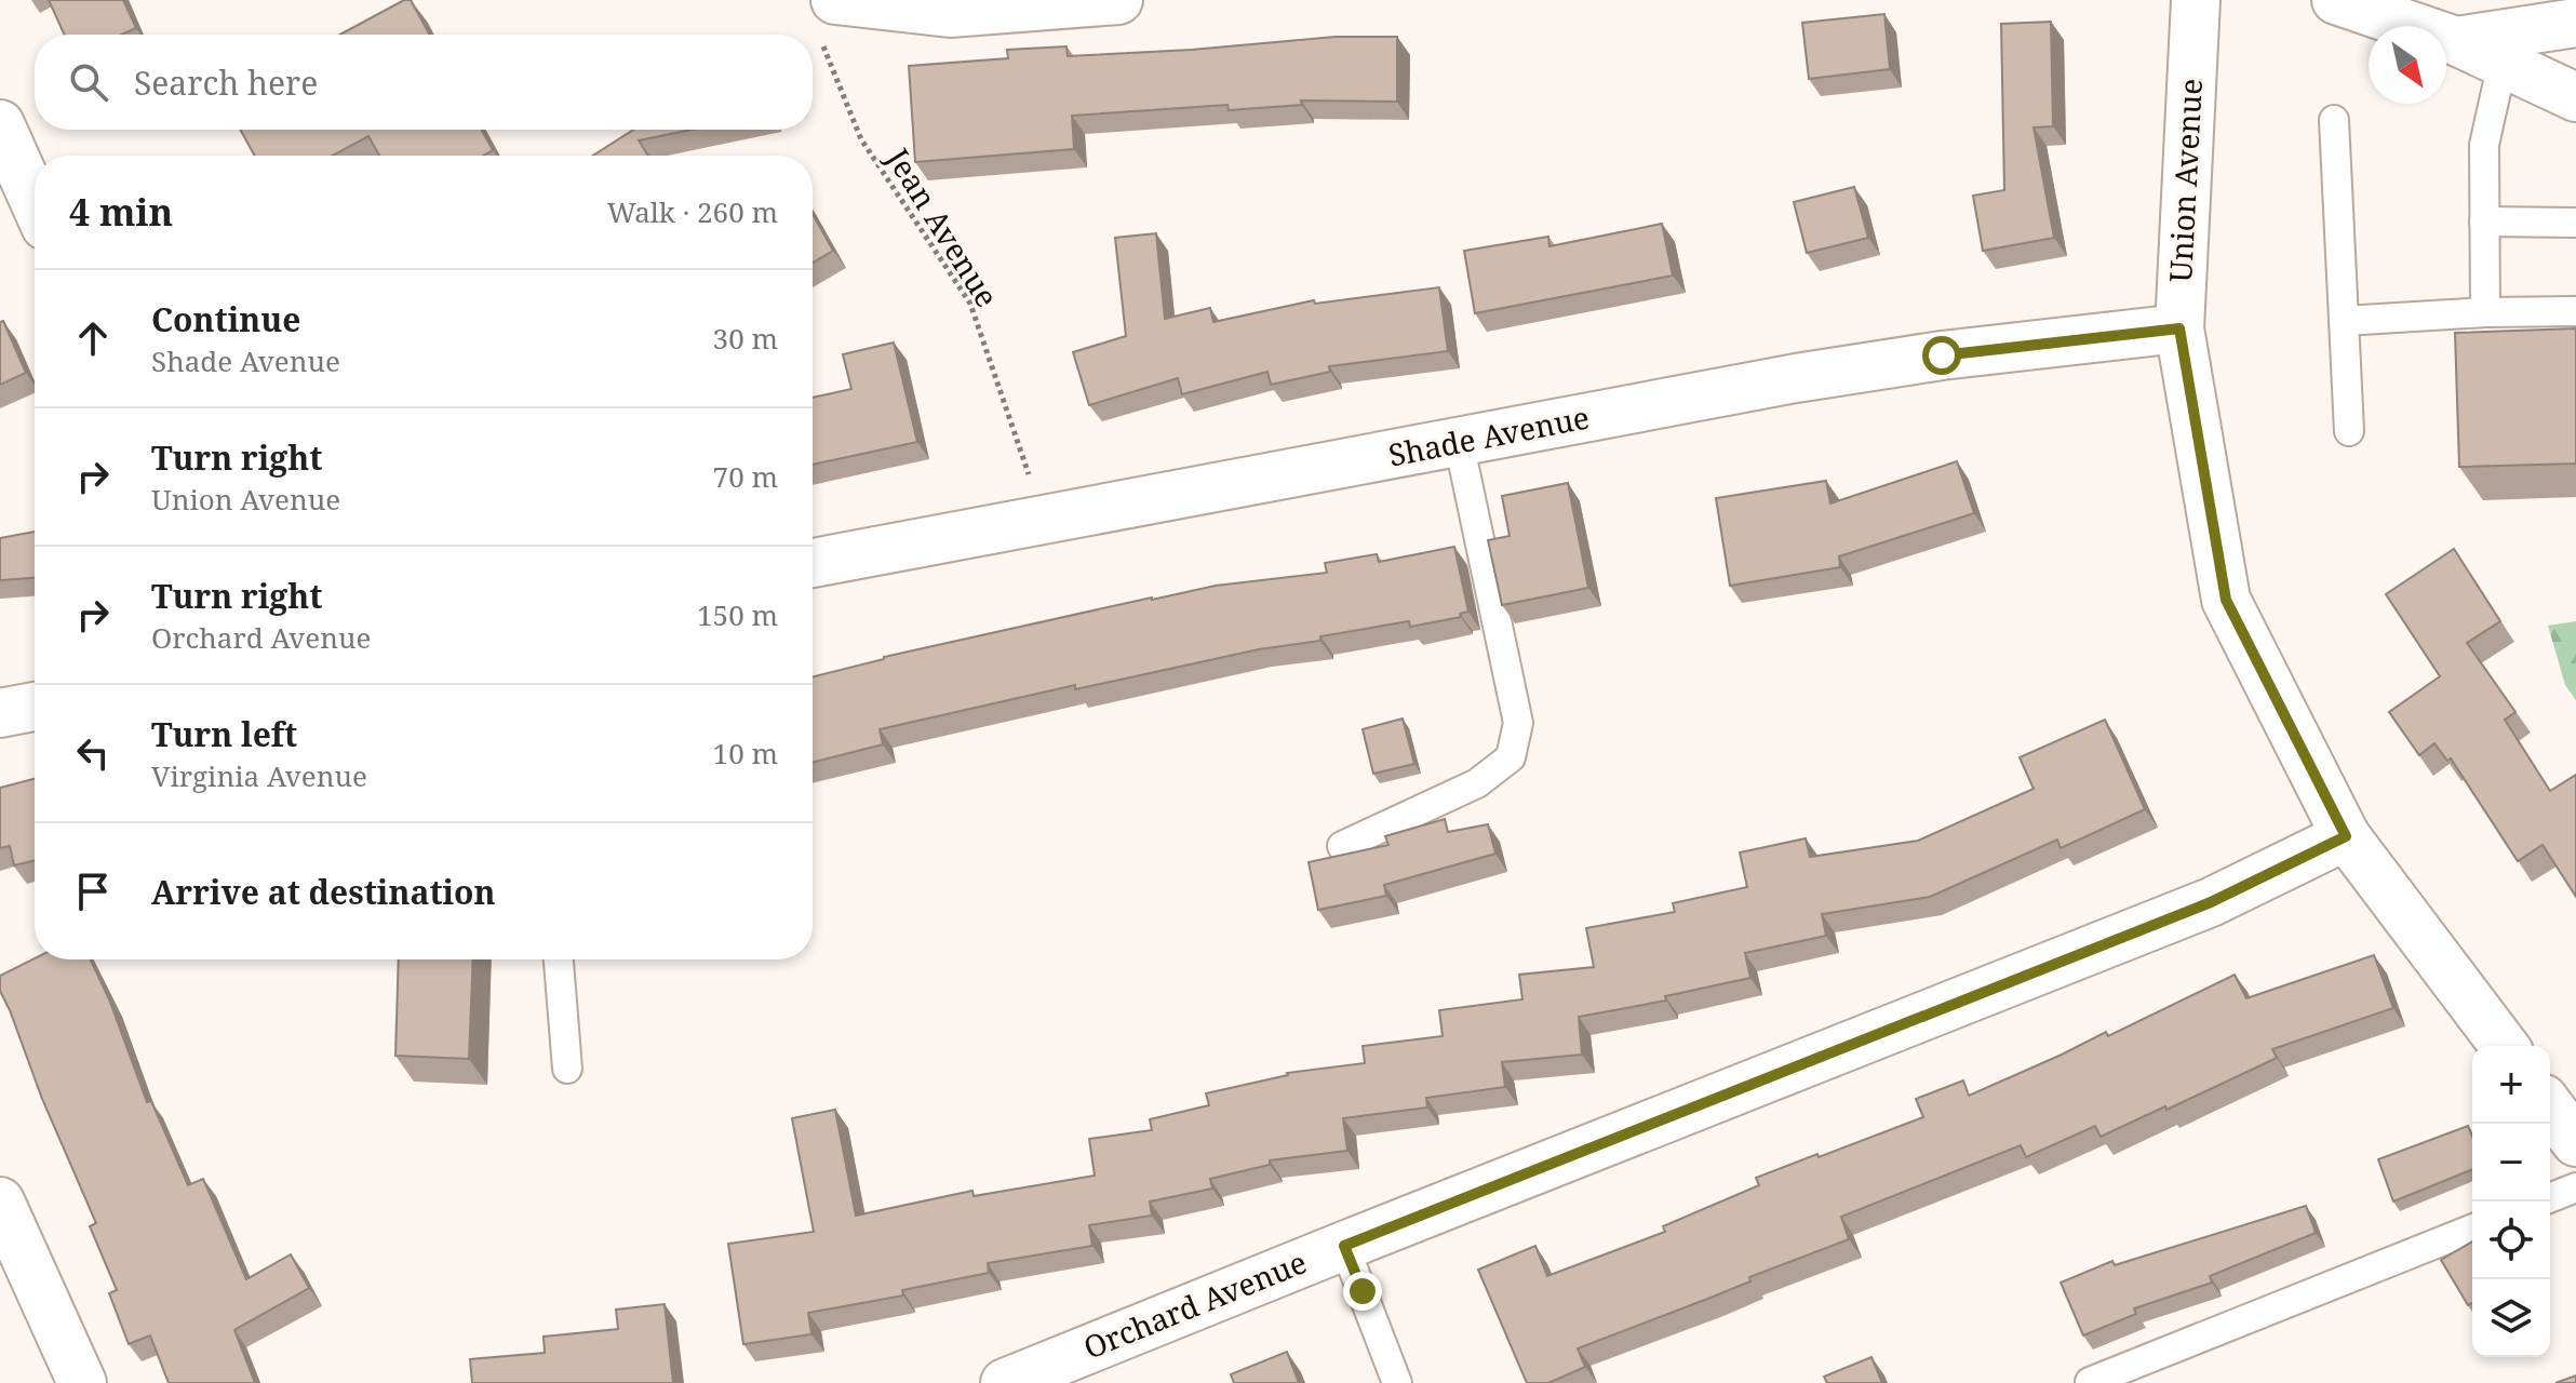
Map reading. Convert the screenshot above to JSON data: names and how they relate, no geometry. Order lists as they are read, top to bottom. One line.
{"streets":{"street":["Union Avenue","Shade Avenue","Orchard Avenue"],"path":["Jean Avenue"]},"crossings":[["Union Avenue","Shade Avenue"],["Union Avenue","Orchard Avenue"]],"north":"bottom right","page":{"search":"Search here","heading":["4 min","Walk · 260 m"],"list":[["Continue","Shade Avenue","30 m"],["Turn right","Union Avenue","70 m"],["Turn right","Orchard Avenue","150 m"],["Turn left","Virginia Avenue","10 m"],"Arrive at destination"],"map_buttons":["+","−"]}}
